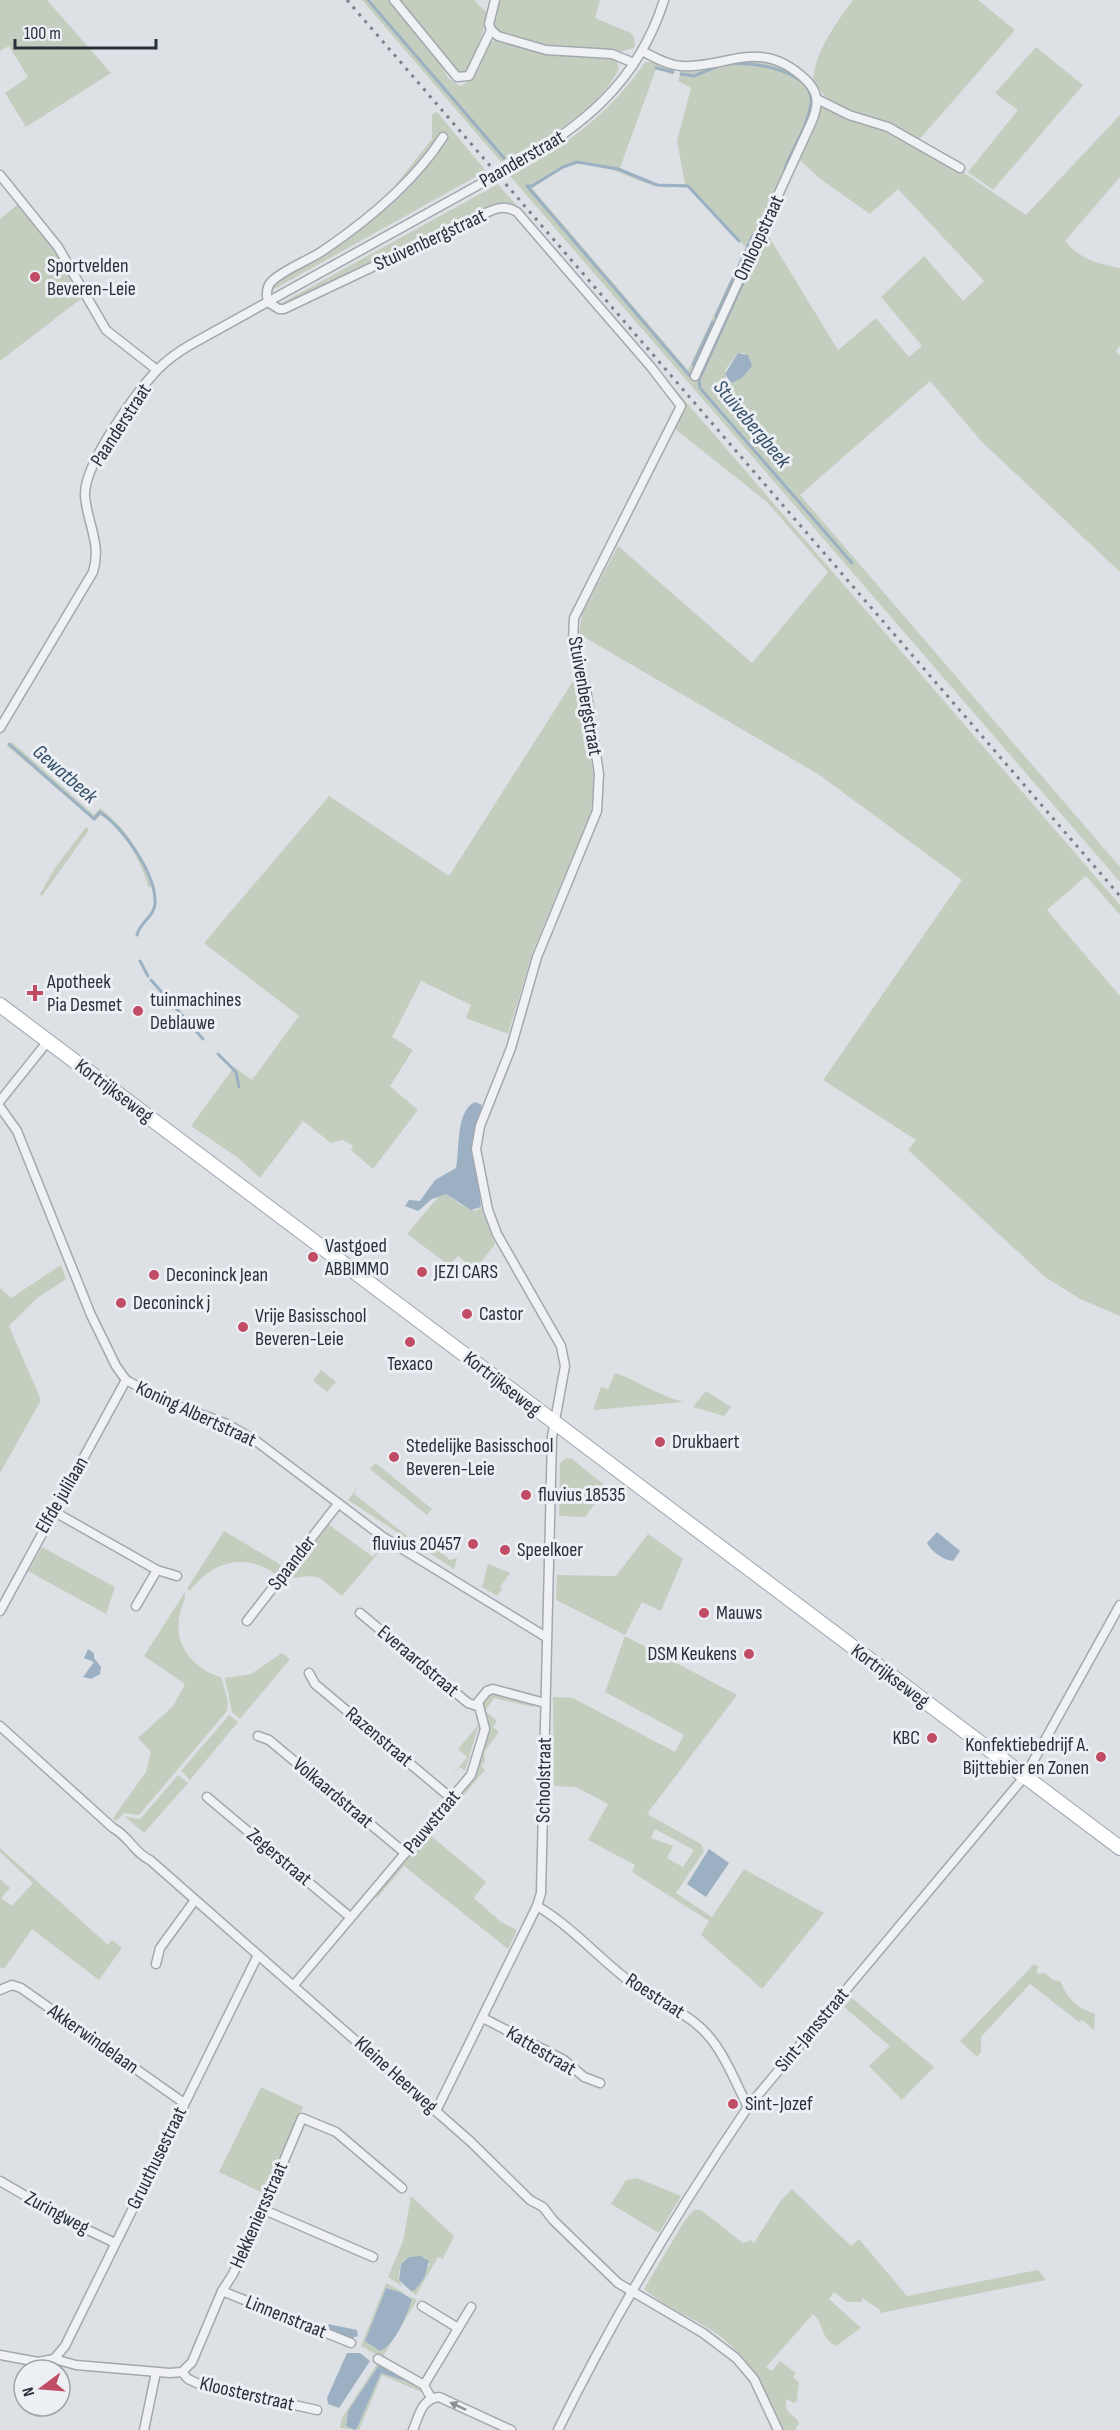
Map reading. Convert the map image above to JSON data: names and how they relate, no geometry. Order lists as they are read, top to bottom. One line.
{"streets":{"main road":["Kortrijkseweg"],"street":["Paanderstraat","Omloopstraat","Stuivenbergstraat","Koning Albertstraat","Elfde julilaan","Spaander","Everaardstraat","Razenstraat","Schoolstraat","Volkaardstraat","Pauwstraat","Zegerstraat","Roestraat","Sint-Jansstraat","Akkerwindelaan","Kattestraat","Kleine Heerweg","Gruuthusestraat","Zuringweg","Hekkeniersstraat","Linnenstraat","Kloosterstraat"]},"crossings":[["Paanderstraat","Stuivenbergstraat"],["Stuivenbergstraat","Kortrijkseweg"],["Stuivenbergstraat","Schoolstraat"],["Kortrijkseweg","Schoolstraat"],["Kortrijkseweg","Sint-Jansstraat"],["Koning Albertstraat","Elfde julilaan"],["Koning Albertstraat","Spaander"],["Koning Albertstraat","Schoolstraat"],["Everaardstraat","Pauwstraat"],["Razenstraat","Pauwstraat"],["Schoolstraat","Roestraat"],["Schoolstraat","Kattestraat"],["Schoolstraat","Kleine Heerweg"],["Volkaardstraat","Pauwstraat"],["Pauwstraat","Zegerstraat"],["Pauwstraat","Kleine Heerweg"],["Roestraat","Sint-Jansstraat"],["Sint-Jansstraat","Kleine Heerweg"],["Akkerwindelaan","Gruuthusestraat"],["Kleine Heerweg","Gruuthusestraat"],["Gruuthusestraat","Zuringweg"],["Hekkeniersstraat","Linnenstraat"],["Hekkeniersstraat","Kloosterstraat"]],"water":["Stuivebergbeek","Gewatbeek"],"places":{"other":["Sportvelden Beveren-Leie","tuinmachines Deblauwe","Vastgoed ABBIMMO","JEZI CARS","Deconinck Jean","Deconinck j","Castor","Vrije Basisschool Beveren-Leie","Texaco","Drukbaert","Stedelijke Basisschool Beveren-Leie","fluvius 18535","fluvius 20457","Speelkoer","Mauws","DSM Keukens","KBC","Konfektiebedrijf A. Bijttebier en Zonen","Sint-Jozef"],"health":["Apotheek Pia Desmet"]},"scale_bar":"100 m","north":"left"}
